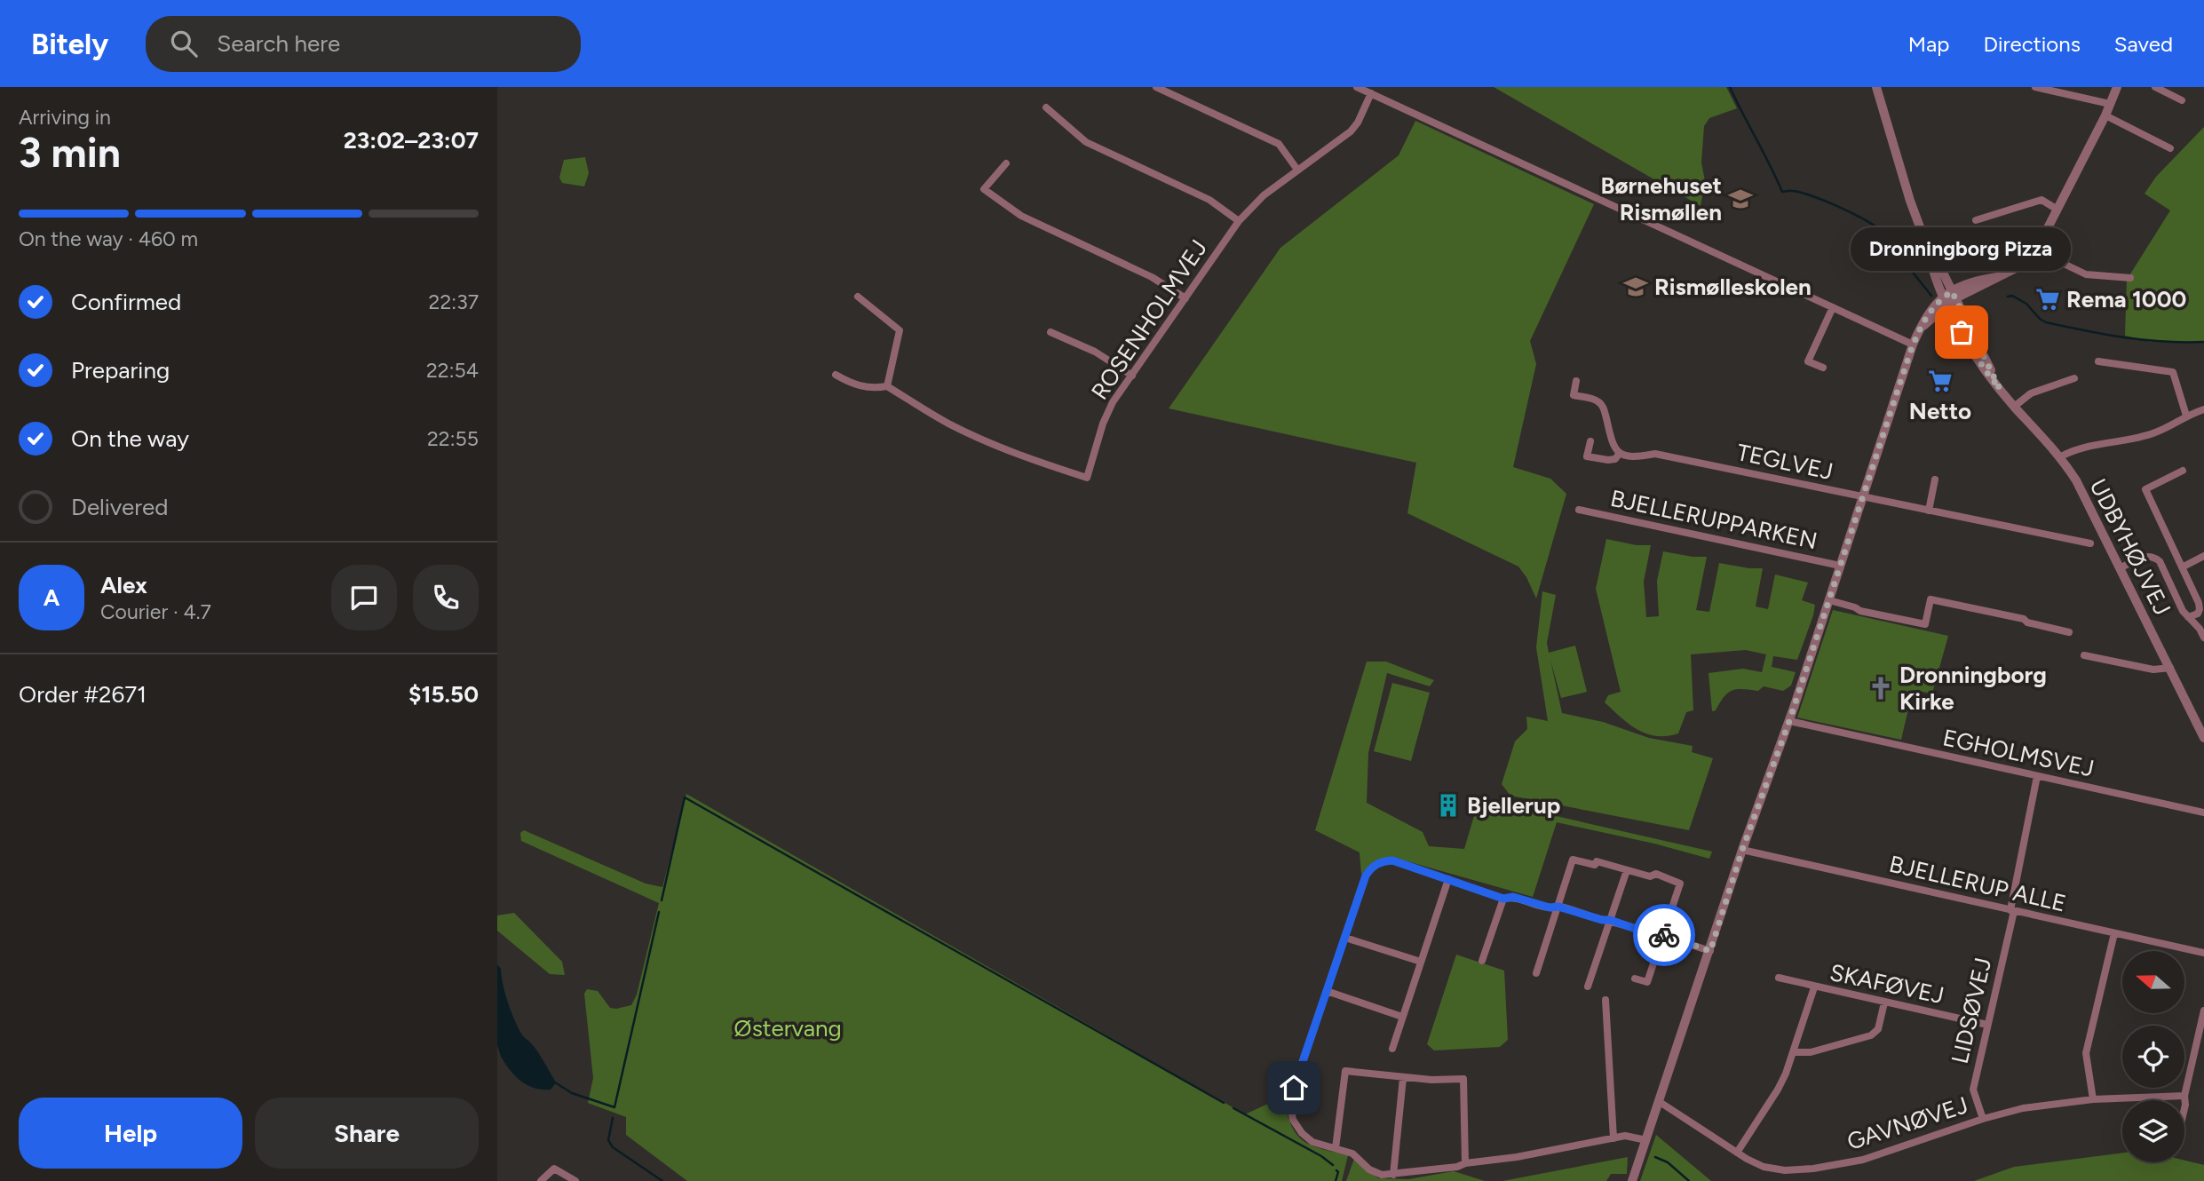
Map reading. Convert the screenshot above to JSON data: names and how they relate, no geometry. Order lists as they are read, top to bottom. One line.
{"streets":{"street":["ROSENHOLMVEJ","TEGLVEJ","BJELLERUPPARKEN","UDBYHØJVEJ","EGHOLMSVEJ","BJELLERUP ALLE","SKAFØVEJ","LIDSØVEJ","GAVNØVEJ"]},"crossings":[["EGHOLMSVEJ","LIDSØVEJ"],["BJELLERUP ALLE","LIDSØVEJ"],["SKAFØVEJ","LIDSØVEJ"],["LIDSØVEJ","GAVNØVEJ"]],"parks":["Østervang"],"places":{"school or university":["Børnehuset Rismøllen","Rismølleskolen"],"supermarket":["Rema 1000","Netto"],"other":["Dronningborg Pizza"],"church":["Dronningborg Kirke"],"building":["Bjellerup"]},"north":"left","page":{"header":"Bitely","search":"Search here","nav":["Map","Directions","Saved"],"heading":["3 min","Arriving in","23:02–23:07"],"panel":["Alex","Courier · 4.7","Order #2671","$15.50"],"bar":"On the way · 460 m","bubble":"Dronningborg Pizza","list":[["Confirmed","22:37"],["Preparing","22:54"],["On the way","22:55"],"Delivered"],"round":"A","buttons":["Help","Share"]}}
